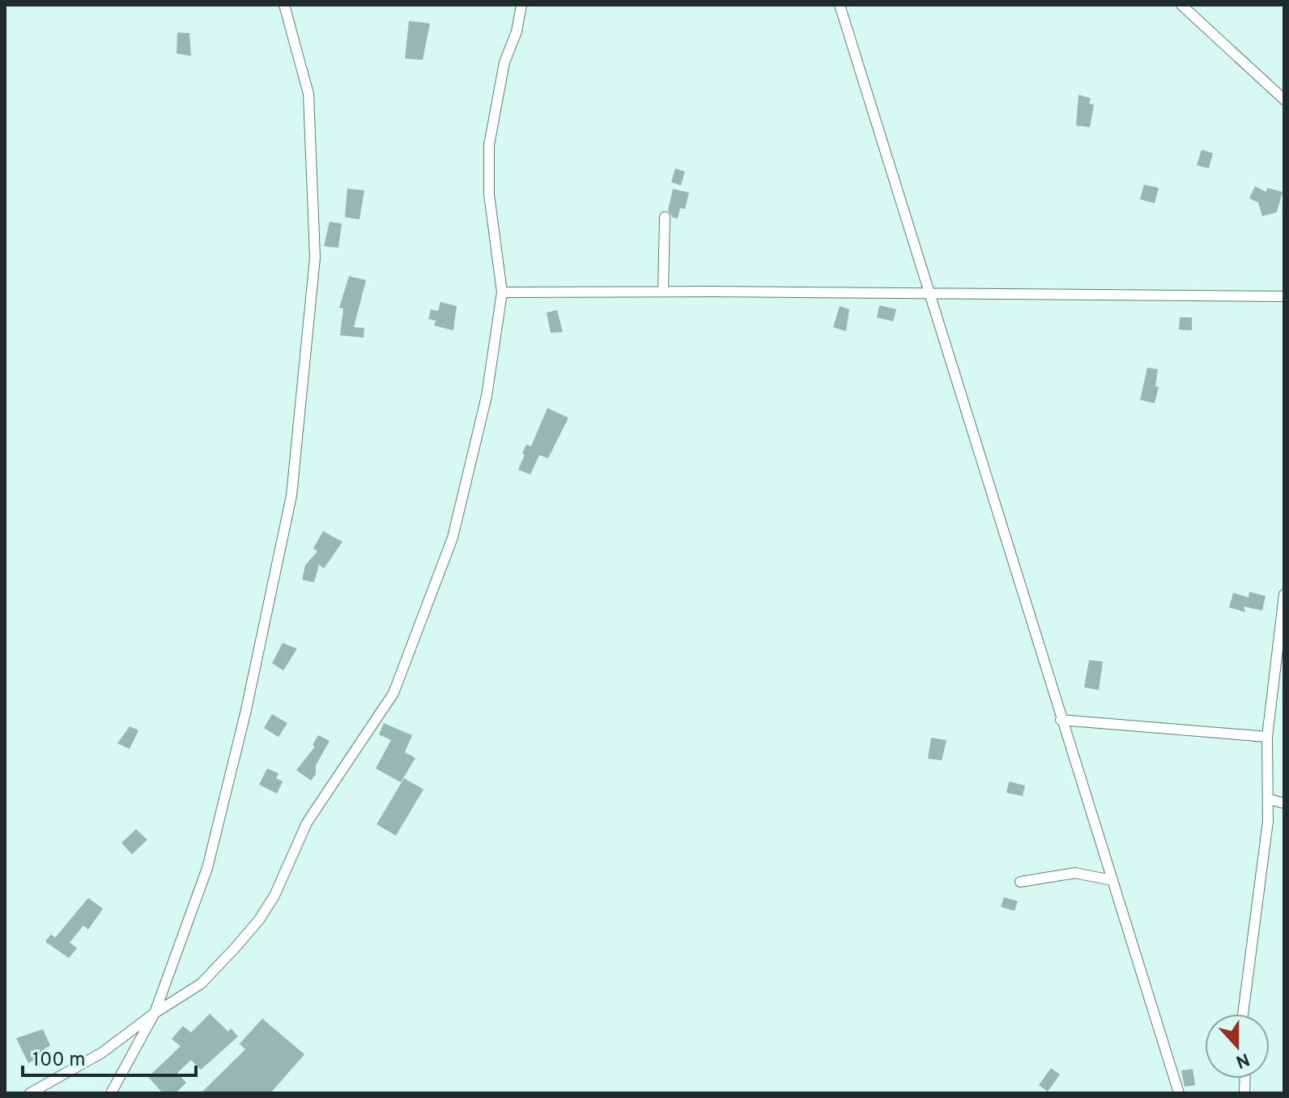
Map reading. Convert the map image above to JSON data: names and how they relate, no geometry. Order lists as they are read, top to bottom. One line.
{"scale_bar":"100 m","north":"bottom"}
